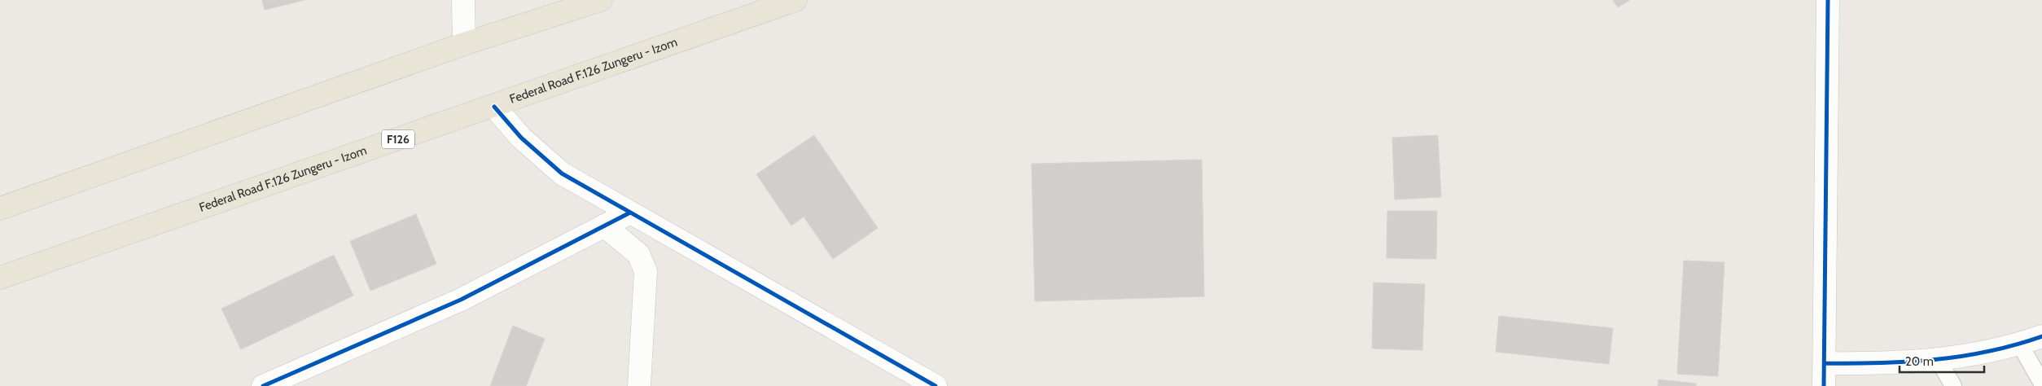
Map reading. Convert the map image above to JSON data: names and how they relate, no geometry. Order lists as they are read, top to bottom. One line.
{"streets":{"main road":["Federal Road F.126 Zungeru - Izom","F126"]},"scale_bar":"20 m"}
